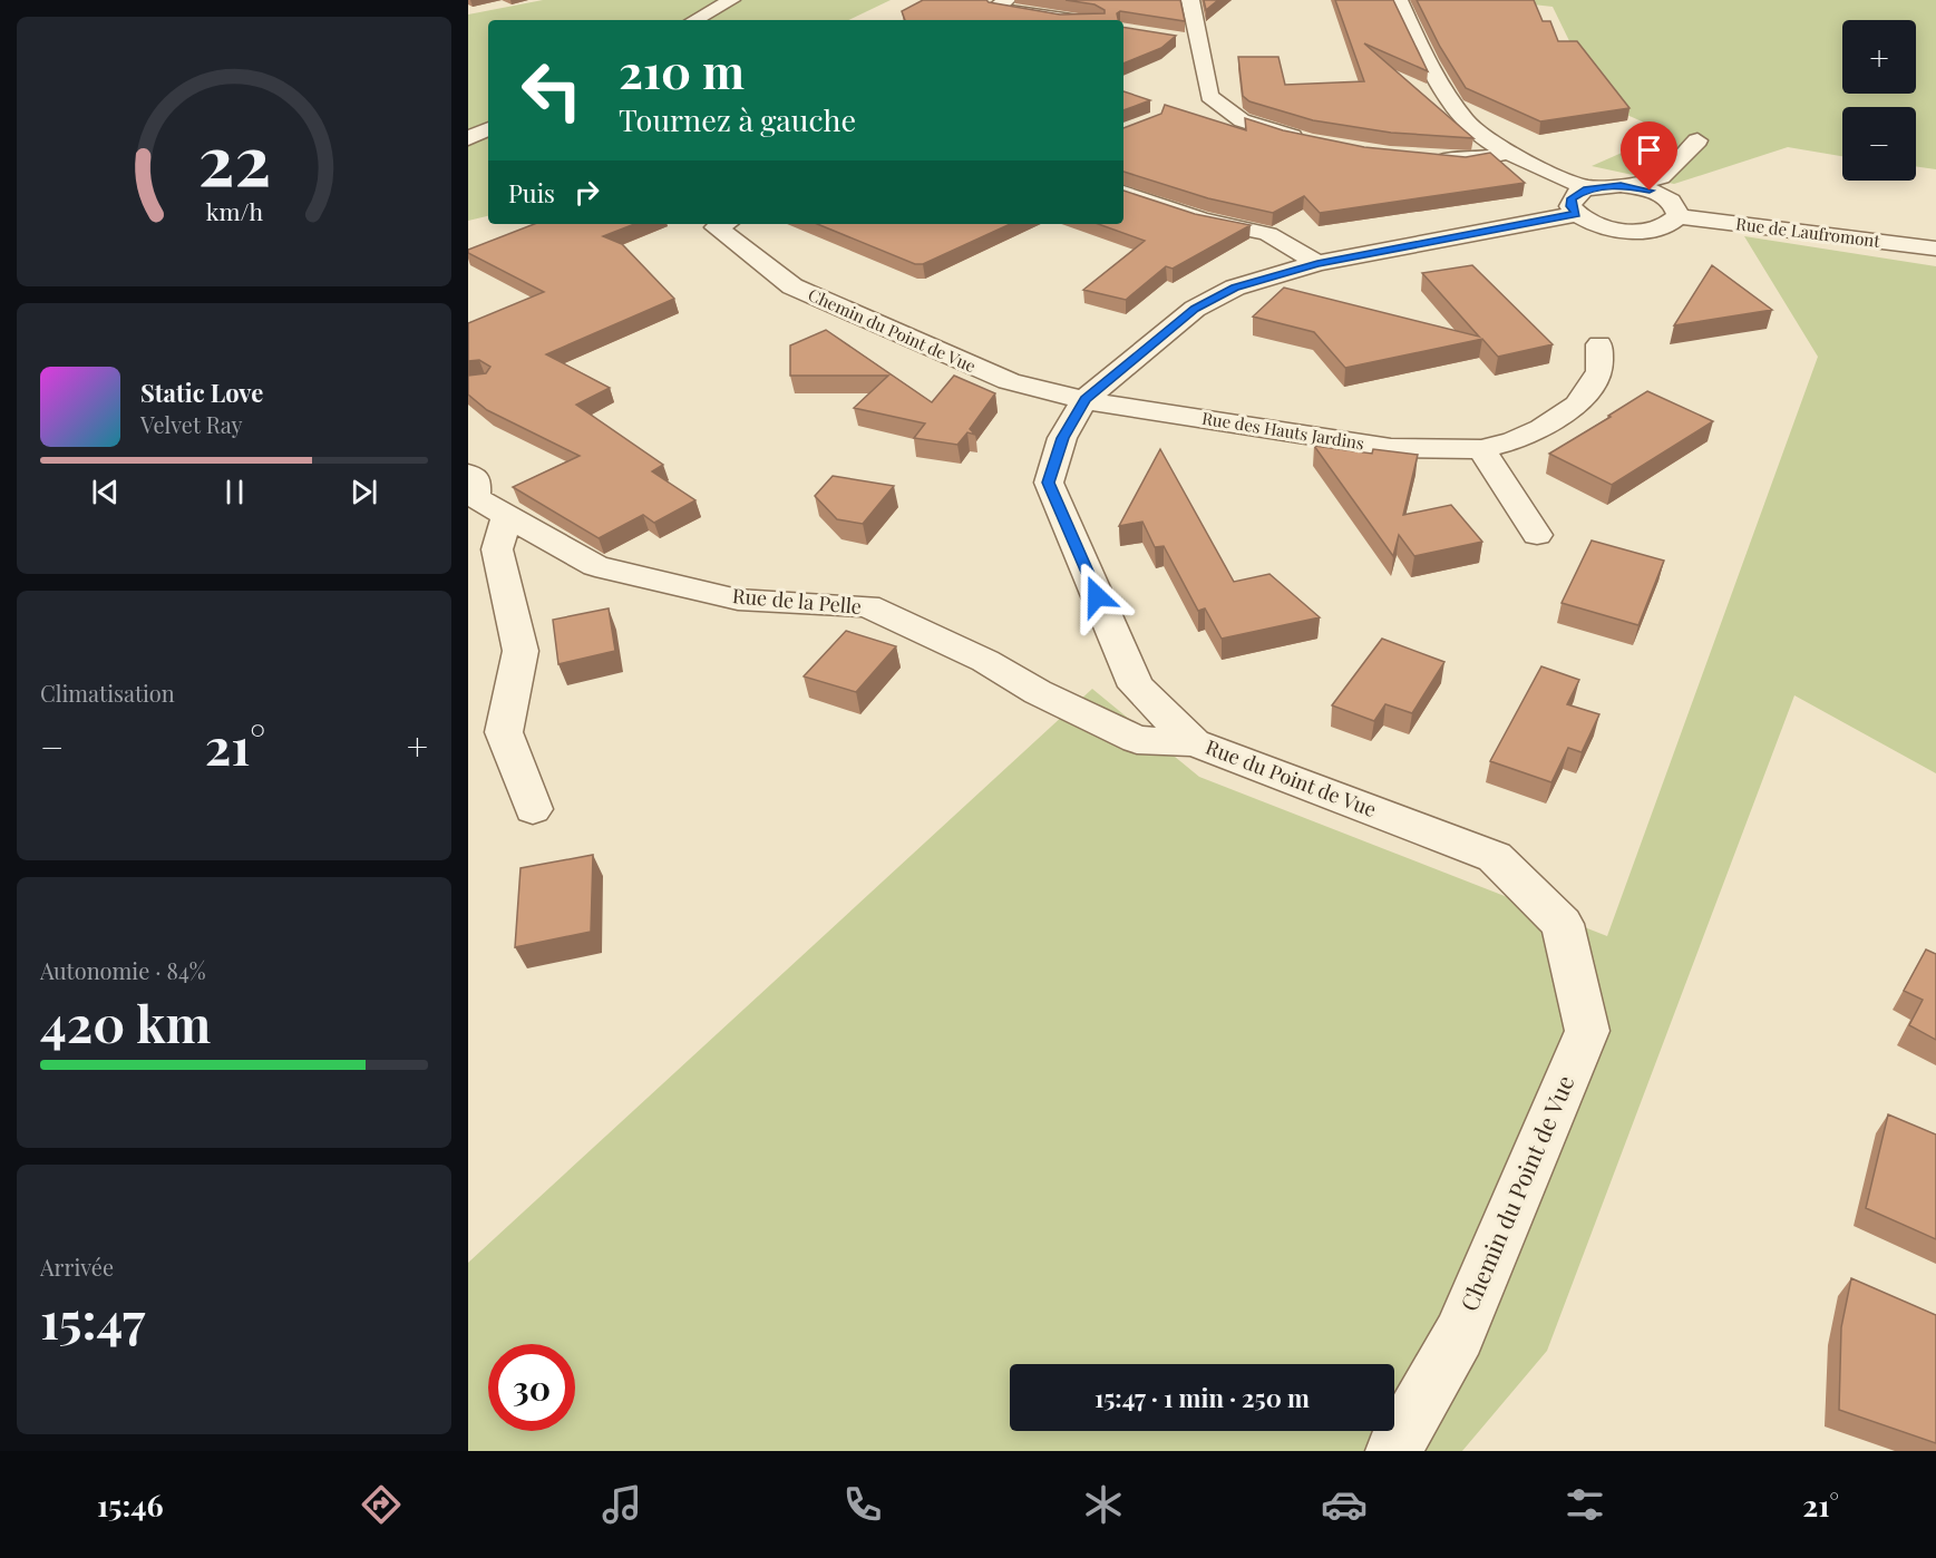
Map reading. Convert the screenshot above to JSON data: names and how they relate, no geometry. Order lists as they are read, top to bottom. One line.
{"streets":{"street":["Rue de Laufromont","Chemin du Point de Vue","Rue des Hauts Jardins","Rue de la Pelle","Rue du Point de Vue"]},"crossings":[["Chemin du Point de Vue","Rue des Hauts Jardins"],["Chemin du Point de Vue","Rue du Point de Vue"],["Rue des Hauts Jardins","Rue du Point de Vue"],["Rue de la Pelle","Rue du Point de Vue"]],"page":{"map_buttons":["+","−"],"turn":["210 m","Tournez à gauche"],"then":"Puis","song":["Static Love","Velvet Ray"],"tile":["Climatisation",["Autonomie · 84%","420 km"],["Arrivée","15:47"]],"heat":["−","21°","+"],"limit":"30","trip":"15:47 · 1 min · 250 m","tabs":["15:46","21°"],"gauge":["22","km/h"]}}
